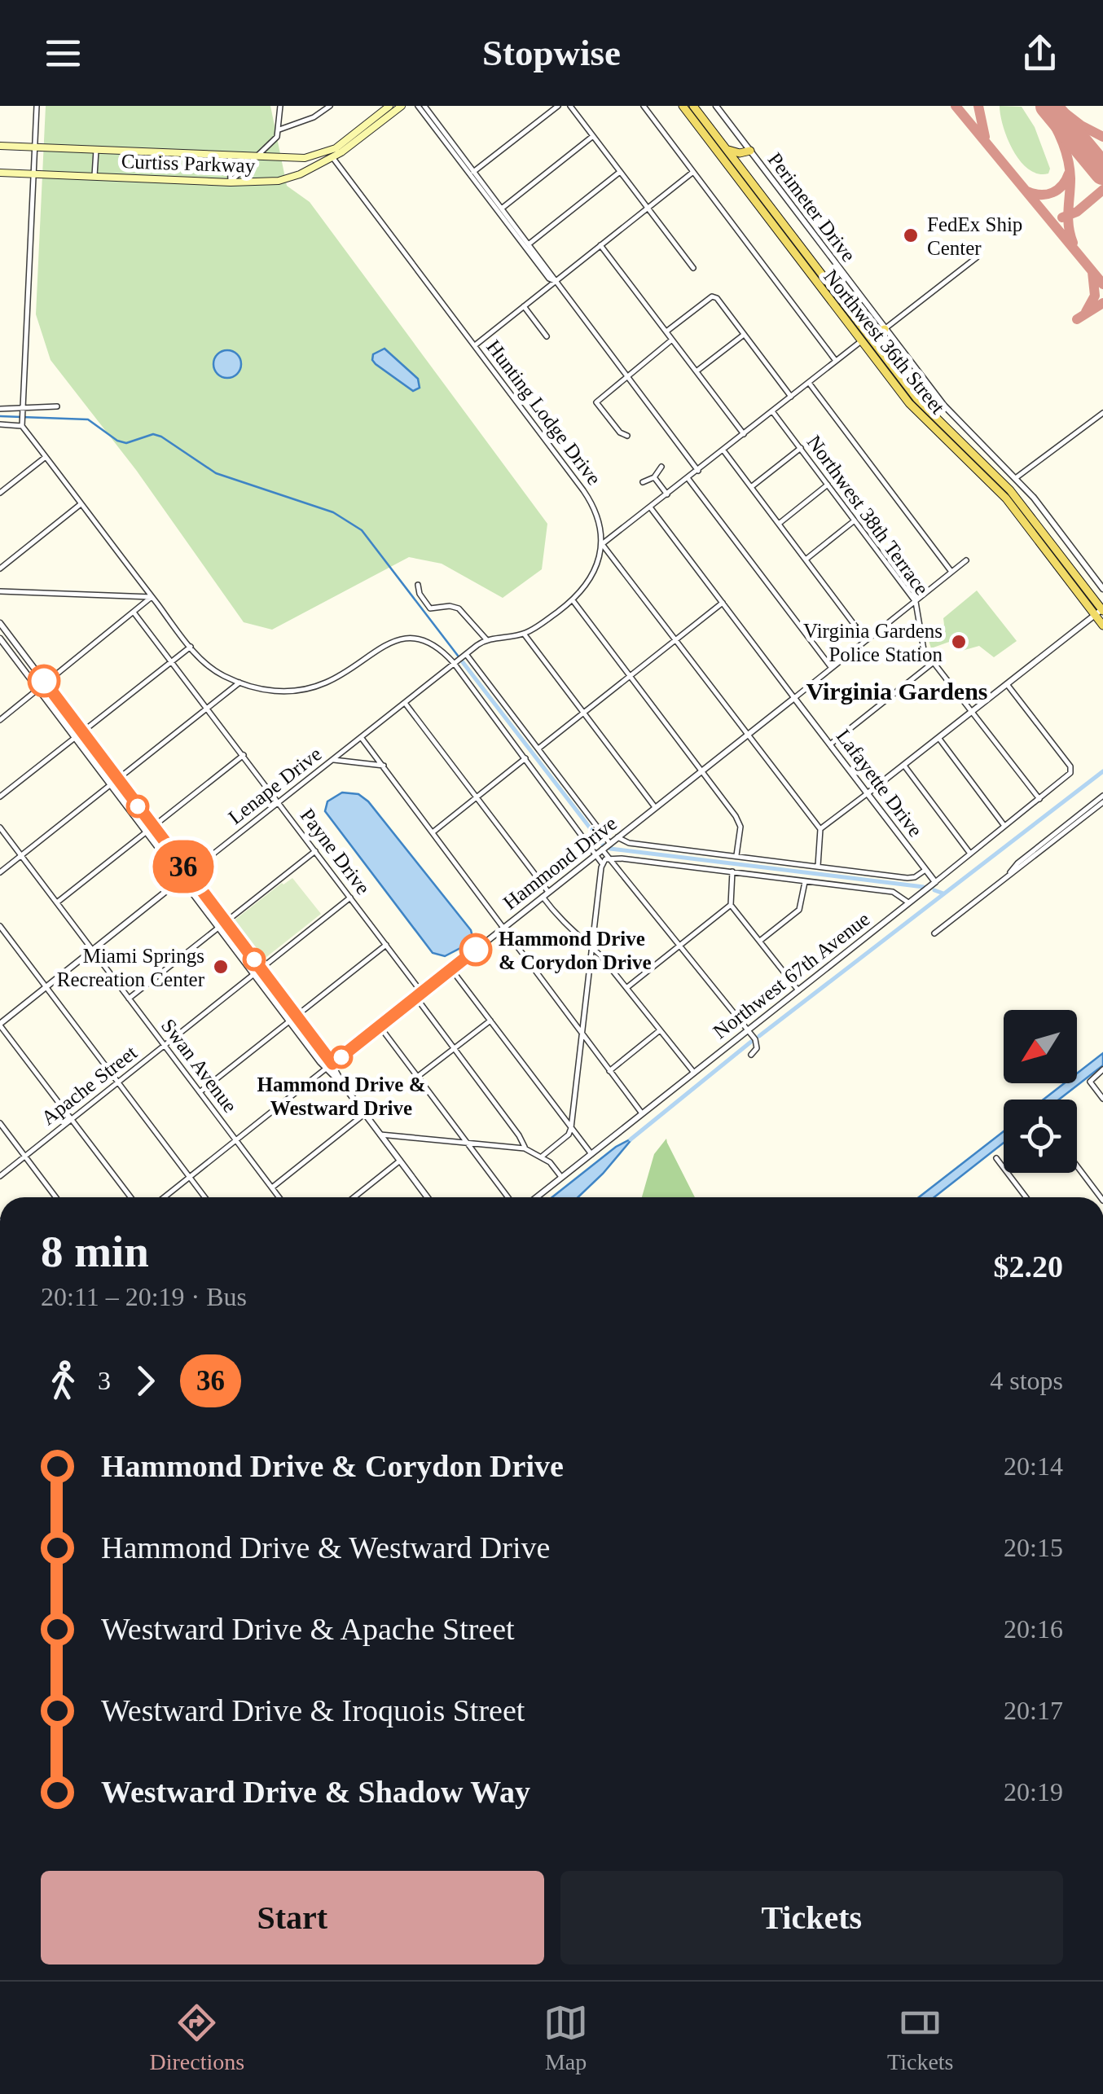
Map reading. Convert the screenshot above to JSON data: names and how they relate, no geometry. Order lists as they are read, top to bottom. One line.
{"streets":{"main road":["Curtiss Parkway","Northwest 36th Street"],"street":["Perimeter Drive","Hunting Lodge Drive","Northwest 38th Terrace","Lafayette Drive","Lenape Drive","Payne Drive","Hammond Drive","Northwest 67th Avenue","Swan Avenue","Apache Street"]},"crossings":[["Curtiss Parkway","Hunting Lodge Drive"],["Northwest 38th Terrace","Northwest 67th Avenue"],["Lafayette Drive","Hammond Drive"],["Lafayette Drive","Northwest 67th Avenue"],["Lenape Drive","Payne Drive"],["Lenape Drive","Swan Avenue"],["Payne Drive","Hammond Drive"],["Payne Drive","Apache Street"],["Hammond Drive","Swan Avenue"],["Swan Avenue","Apache Street"]],"districts":["Virginia Gardens"],"places":["FedEx Ship Center","Virginia Gardens Police Station","Hammond Drive & Corydon Drive","Miami Springs Recreation Center","Hammond Drive & Westward Drive"],"lines":["bus line 36"],"north":"bottom left","page":{"header":"Stopwise","on_map":"36","heading":["8 min","20:11 – 20:19 · Bus","$2.20"],"legs":["3","36","4 stops"],"list":[{"name":"Hammond Drive & Corydon Drive","value":"20:14"},{"name":"Hammond Drive & Westward Drive","value":"20:15"},{"name":"Westward Drive & Apache Street","value":"20:16"},{"name":"Westward Drive & Iroquois Street","value":"20:17"},{"name":"Westward Drive & Shadow Way","value":"20:19"}],"buttons":["Start","Tickets"],"tabs":["Directions","Map","Tickets"]}}
